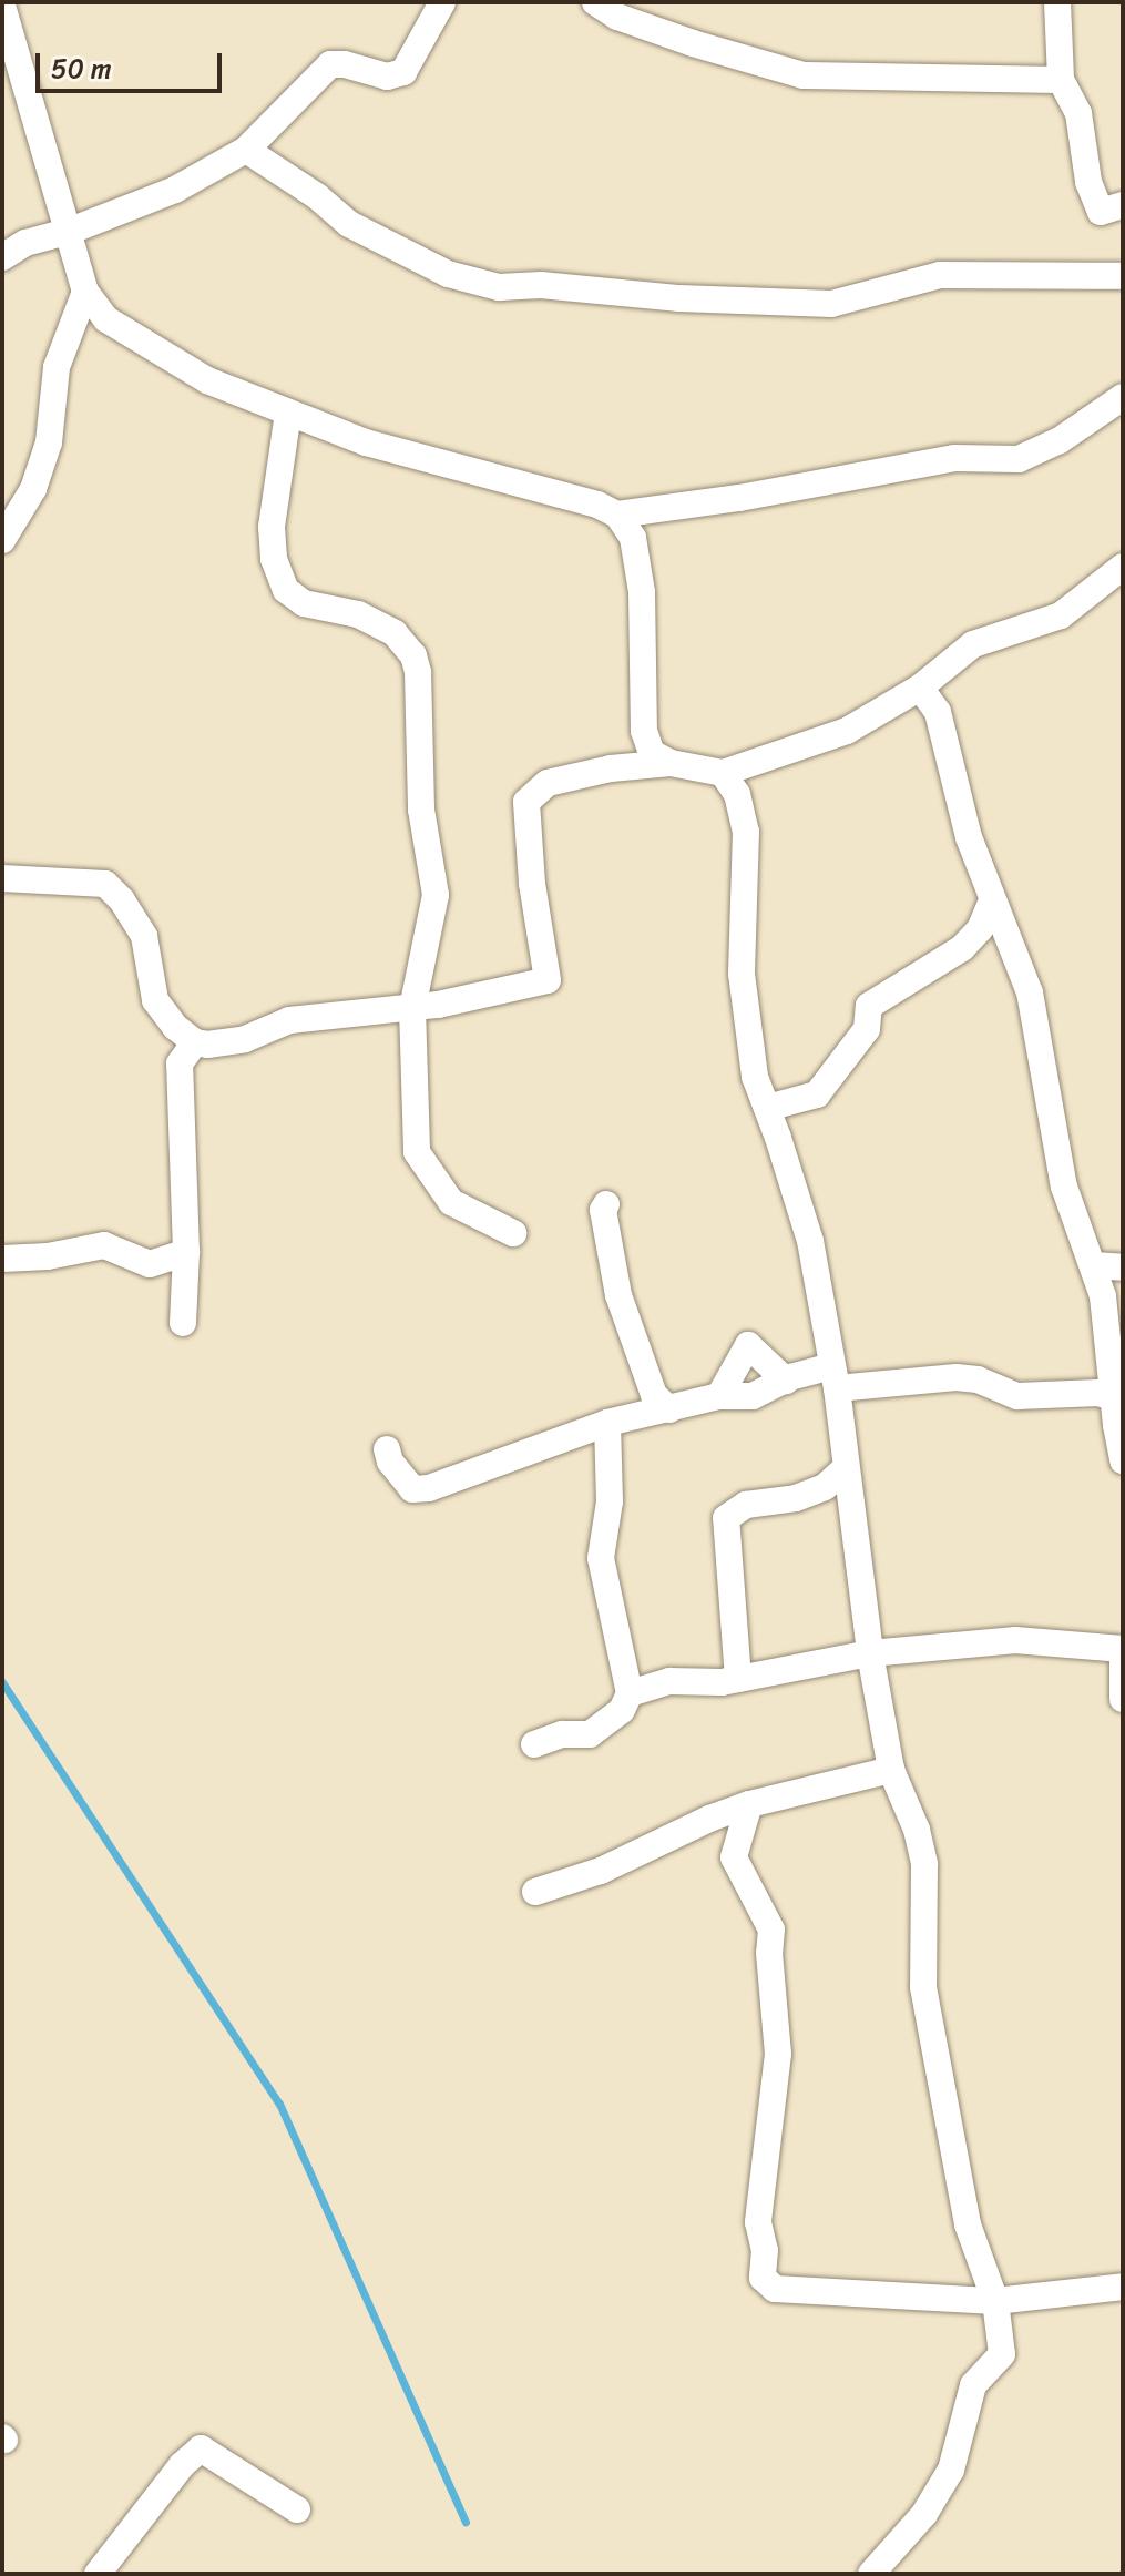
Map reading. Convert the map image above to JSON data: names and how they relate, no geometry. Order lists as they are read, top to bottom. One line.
{"scale_bar":"50 m"}
